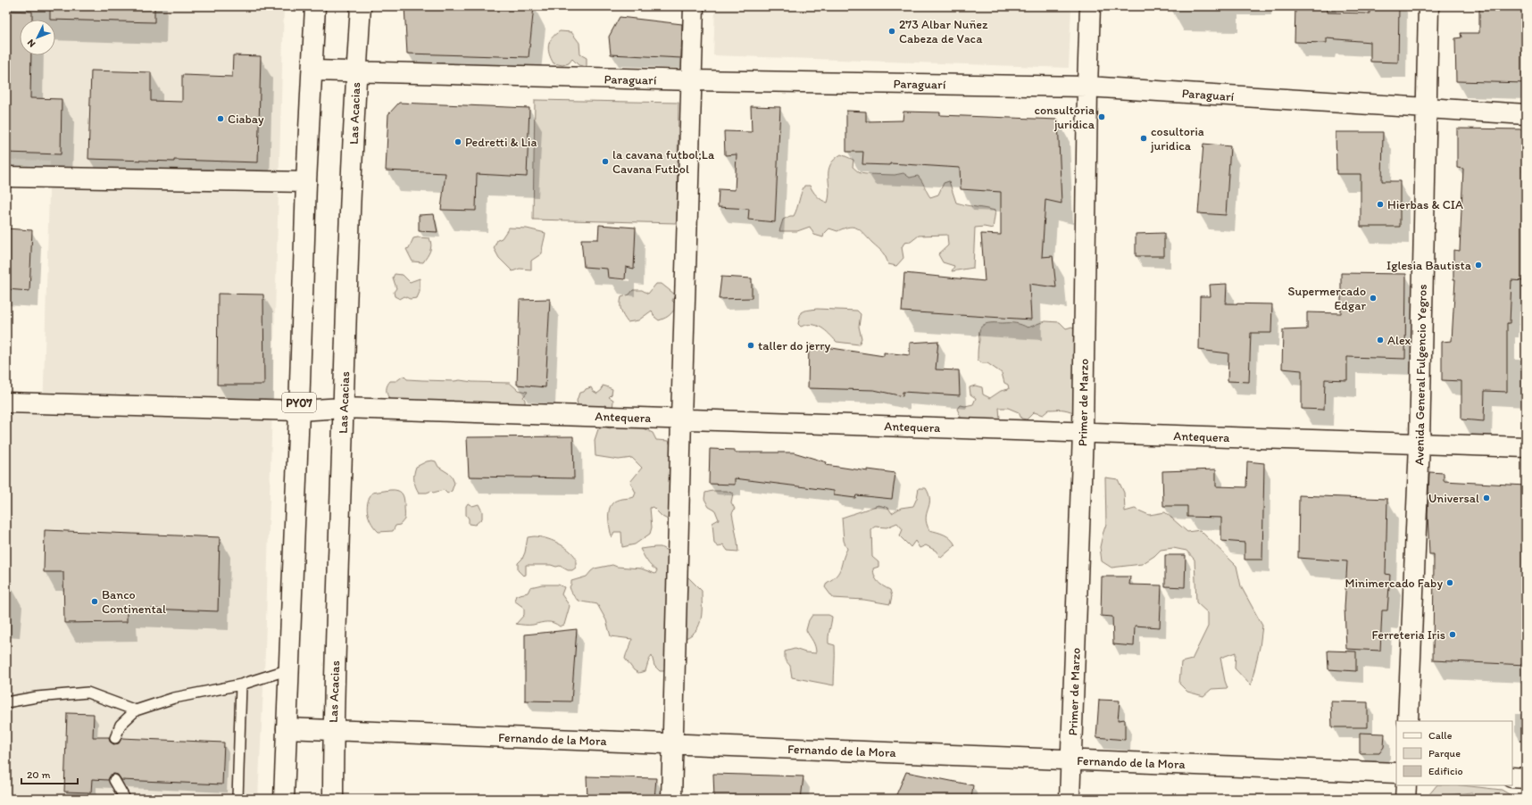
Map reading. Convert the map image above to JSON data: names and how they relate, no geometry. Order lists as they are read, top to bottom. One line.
{"streets":{"main road":["Paraguarí","Las Acacias","Avenida General Fulgencio Yegros","PY07","Primer de Marzo","Antequera","Fernando de la Mora"]},"crossings":[["Paraguarí","Las Acacias"],["Paraguarí","Avenida General Fulgencio Yegros"],["Paraguarí","PY07"],["Paraguarí","Primer de Marzo"],["Las Acacias","Antequera"],["Las Acacias","Fernando de la Mora"],["Avenida General Fulgencio Yegros","Antequera"],["PY07","Antequera"],["PY07","Fernando de la Mora"],["Primer de Marzo","Antequera"],["Primer de Marzo","Fernando de la Mora"]],"places":["273 Albar Nuñez Cabeza de Vaca","consultoria juridica","Ciabay","cosultoria juridica","Pedretti & Lia","la cavana futbol;La Cavana Futbol","Hierbas & CIA","Iglesia Bautista","Supermercado Edgar","Alex","taller do jerry","Universal","Minimercado Faby","Banco Continental","Ferreteria Iris"],"legend":["Calle","Parque","Edificio"],"scale_bar":"20 m","north":"bottom left"}
